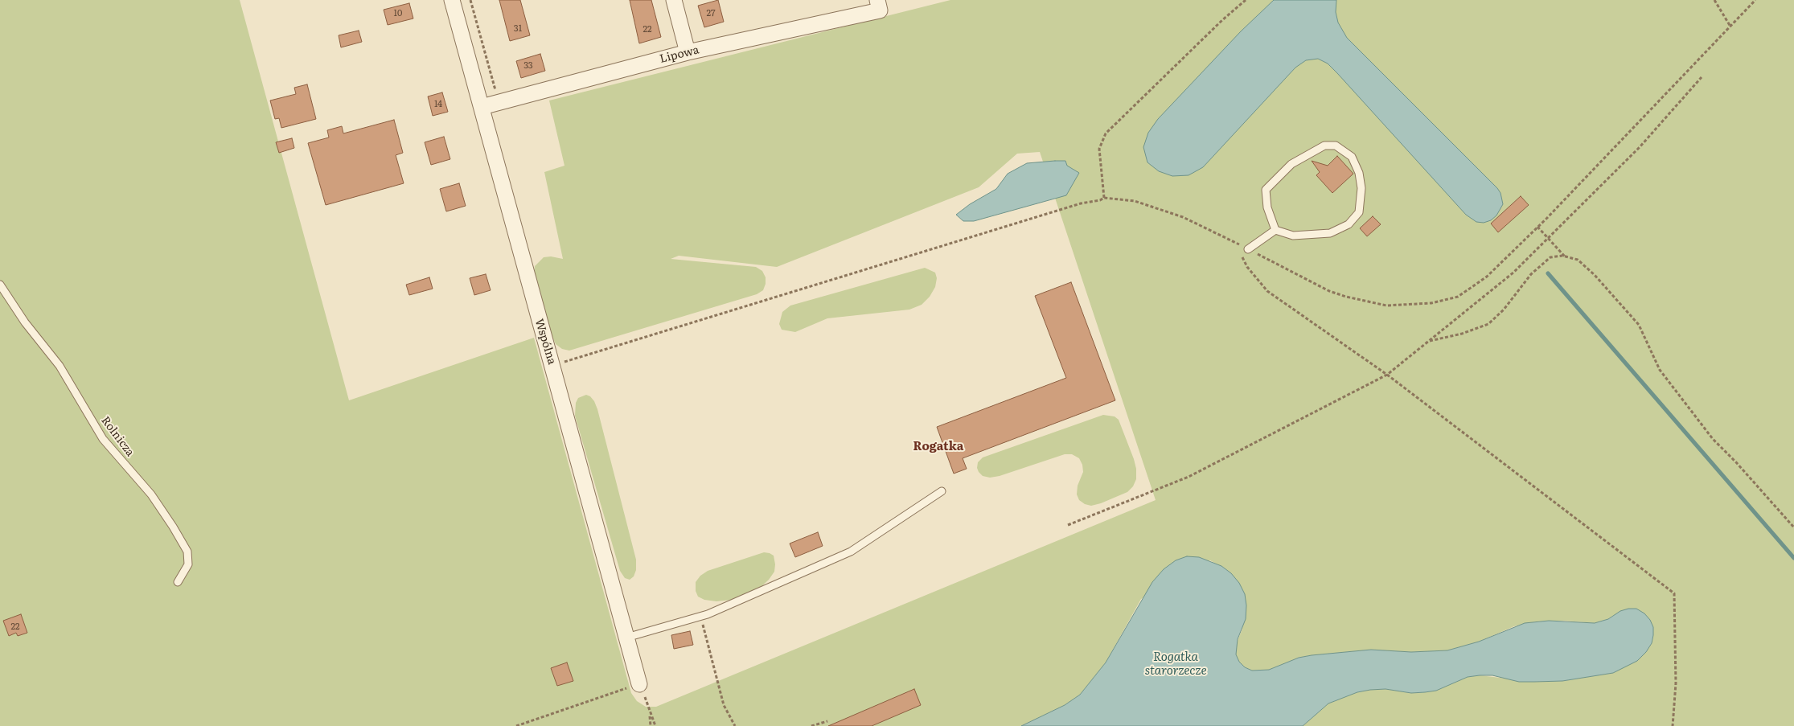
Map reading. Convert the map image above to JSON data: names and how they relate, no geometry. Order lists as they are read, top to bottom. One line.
{"streets":{"street":["Lipowa","Wspólna"],"lane":["Rolnicza"]},"crossings":[["Lipowa","Wspólna"]],"districts":["Rogatka"],"water":["Rogatka starorzecze"],"house_numbers":["10","27","31","22","33","14","22"]}
